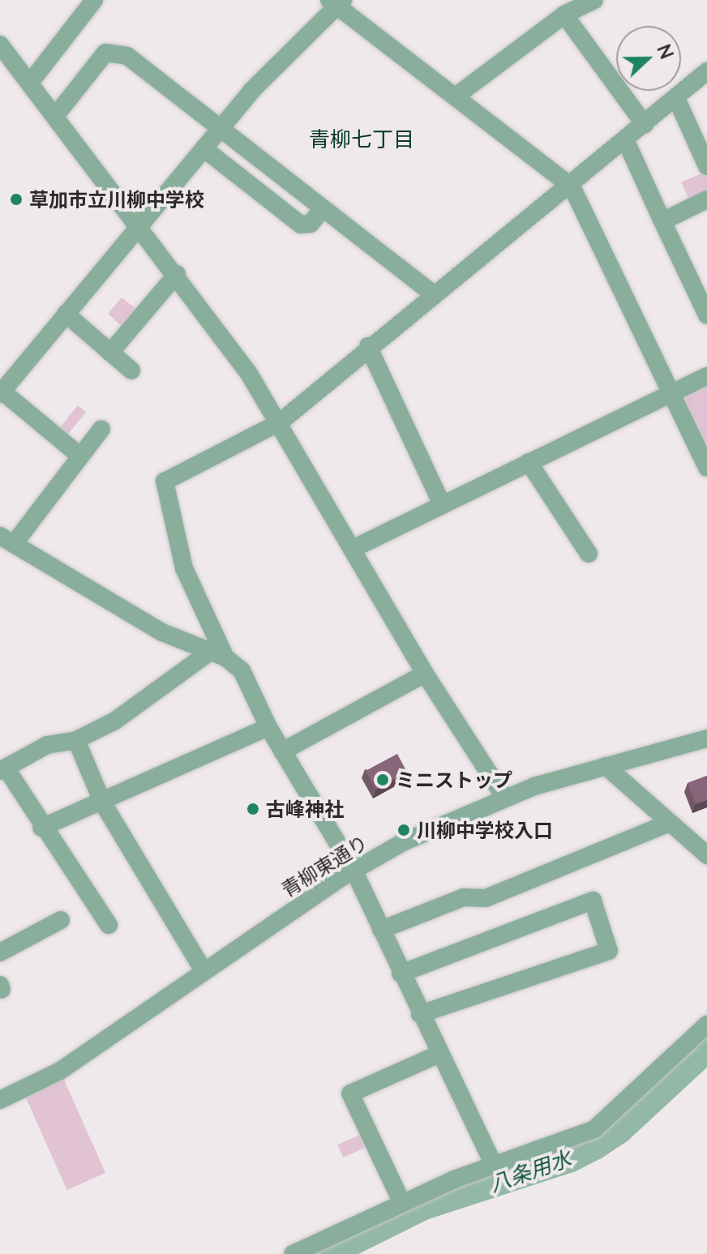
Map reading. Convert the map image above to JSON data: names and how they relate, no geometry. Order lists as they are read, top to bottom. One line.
{"streets":{"street":["青柳東通り"]},"districts":["青柳七丁目"],"water":["八条用水"],"places":["草加市立川柳中学校","ミニストップ","古峰神社","川柳中学校入口"],"north":"right"}
